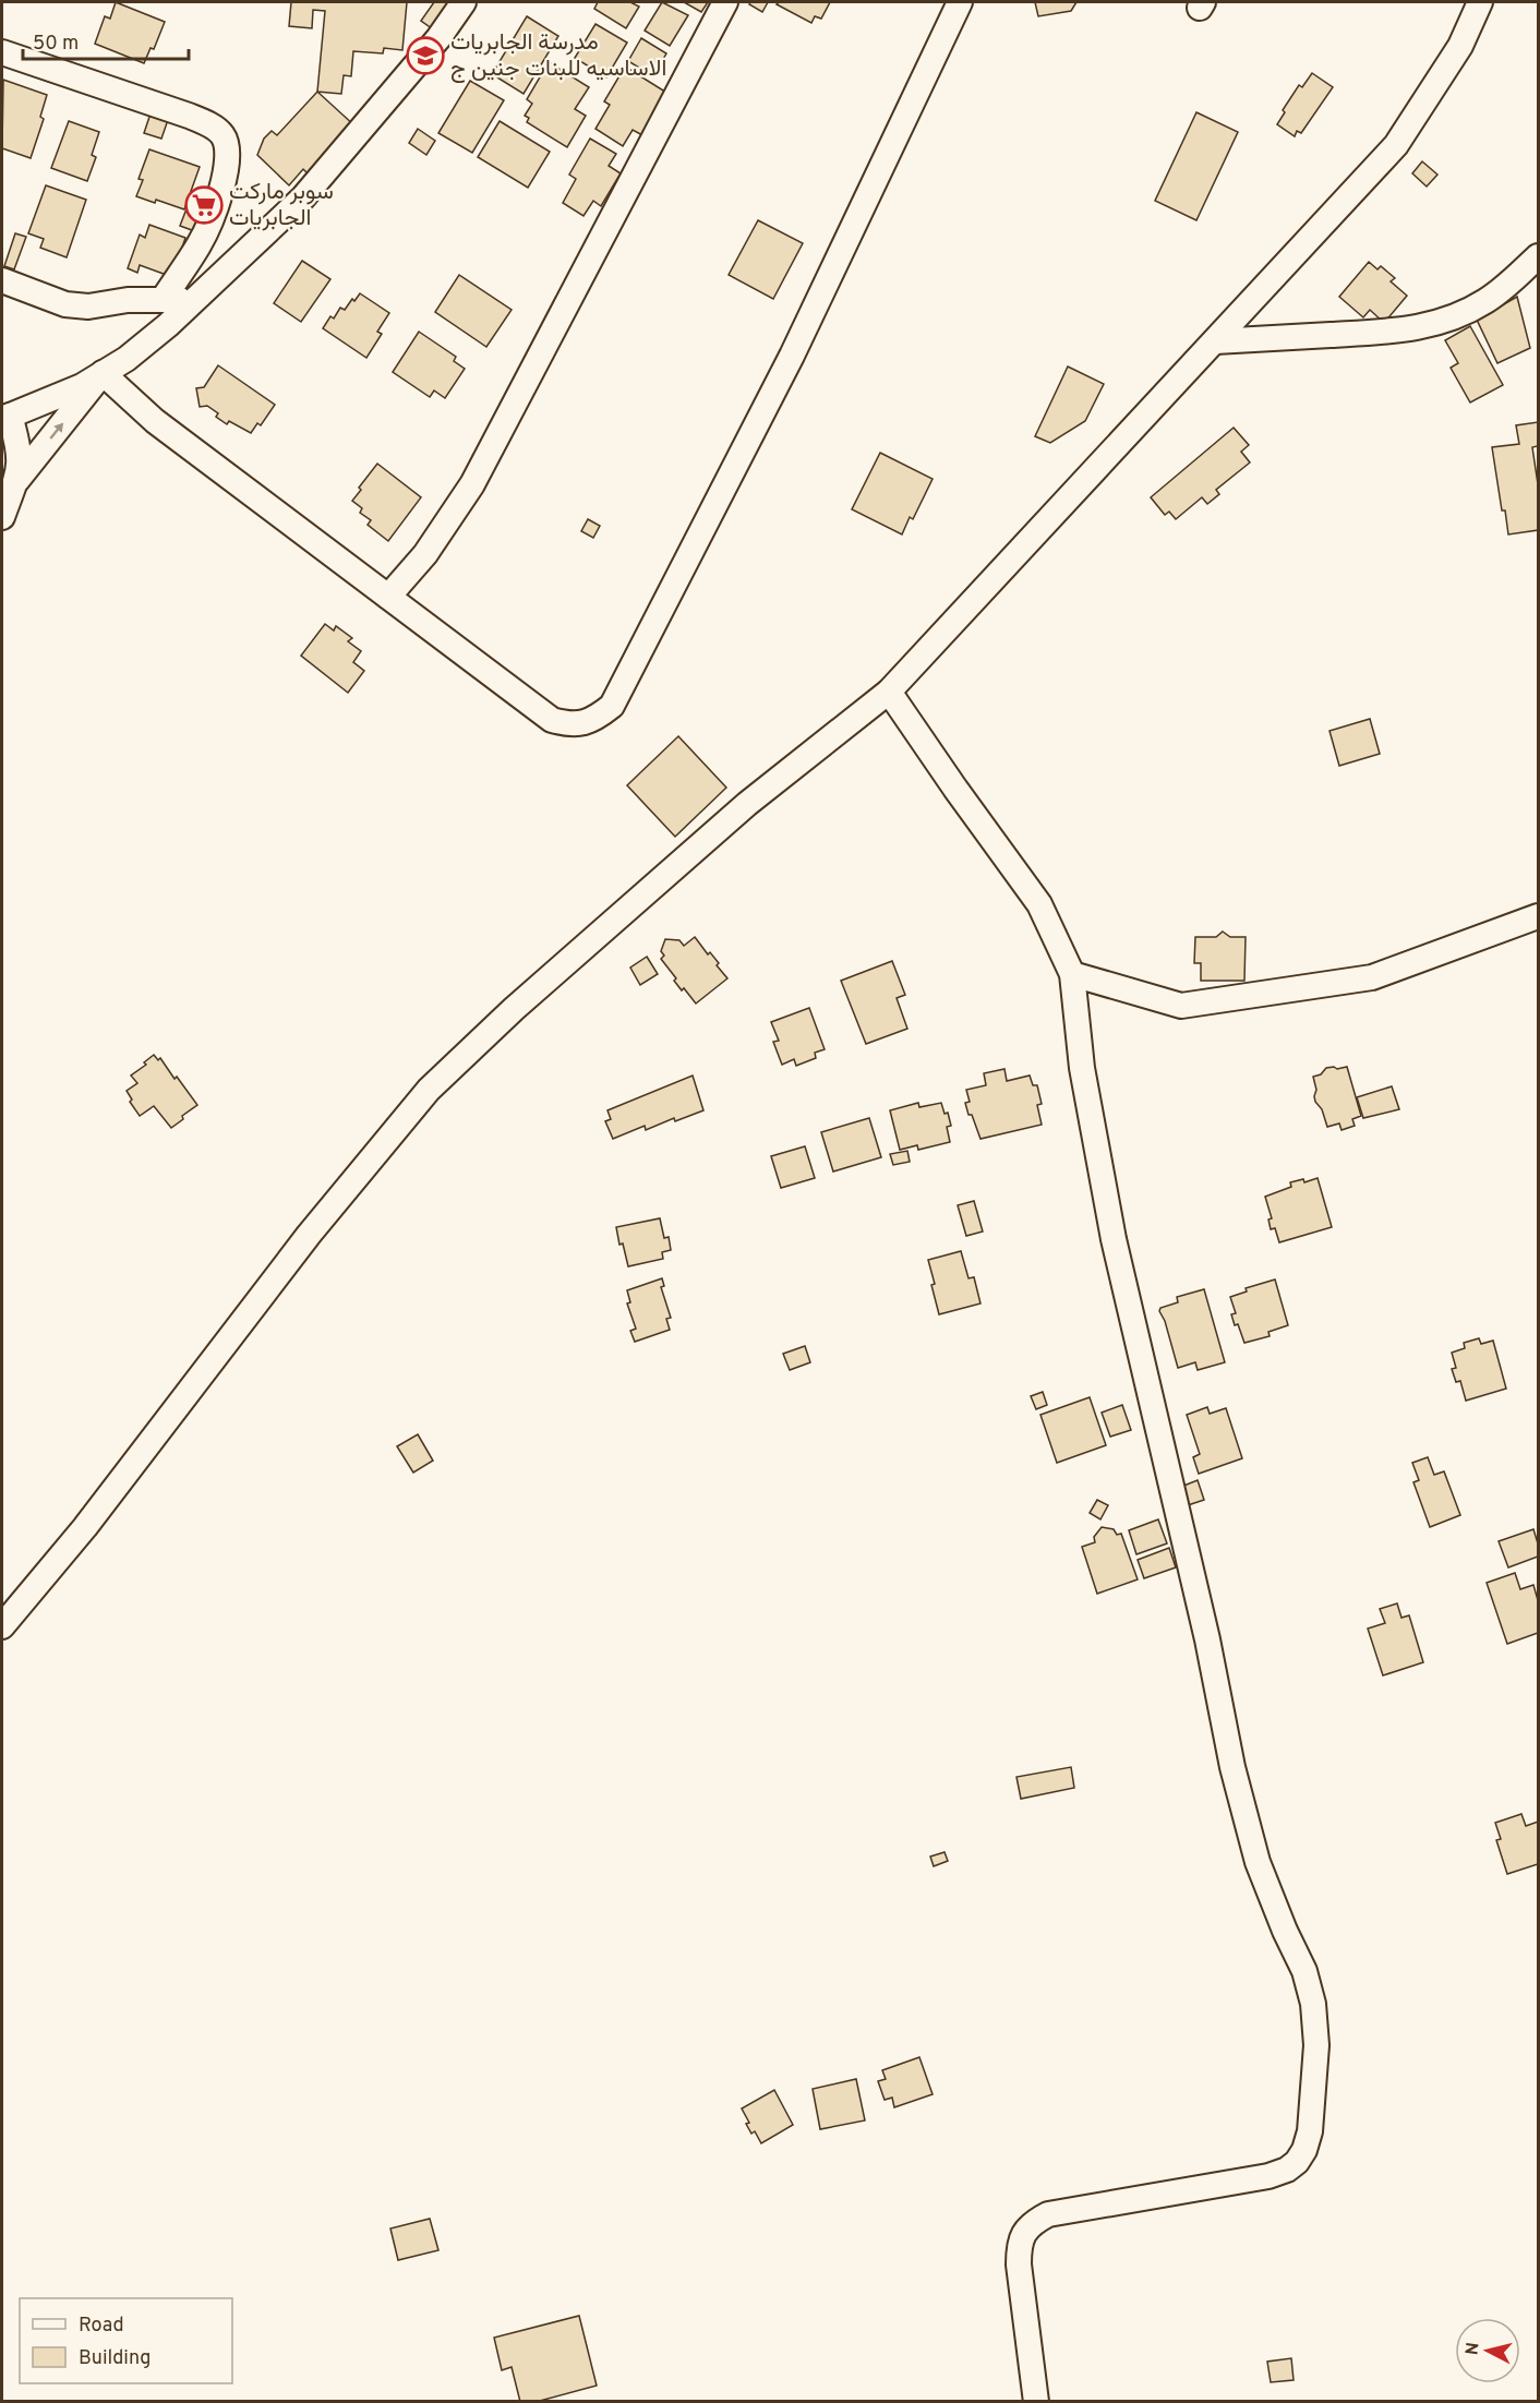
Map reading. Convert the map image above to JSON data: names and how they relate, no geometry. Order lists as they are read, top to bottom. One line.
{"places":{"school or university":["مدرسة الجابريات الاساسيه للبنات جنين ج"],"supermarket":["سوبر ماركت الجابريات"]},"legend":["Road","Building"],"scale_bar":"50 m","north":"left"}
